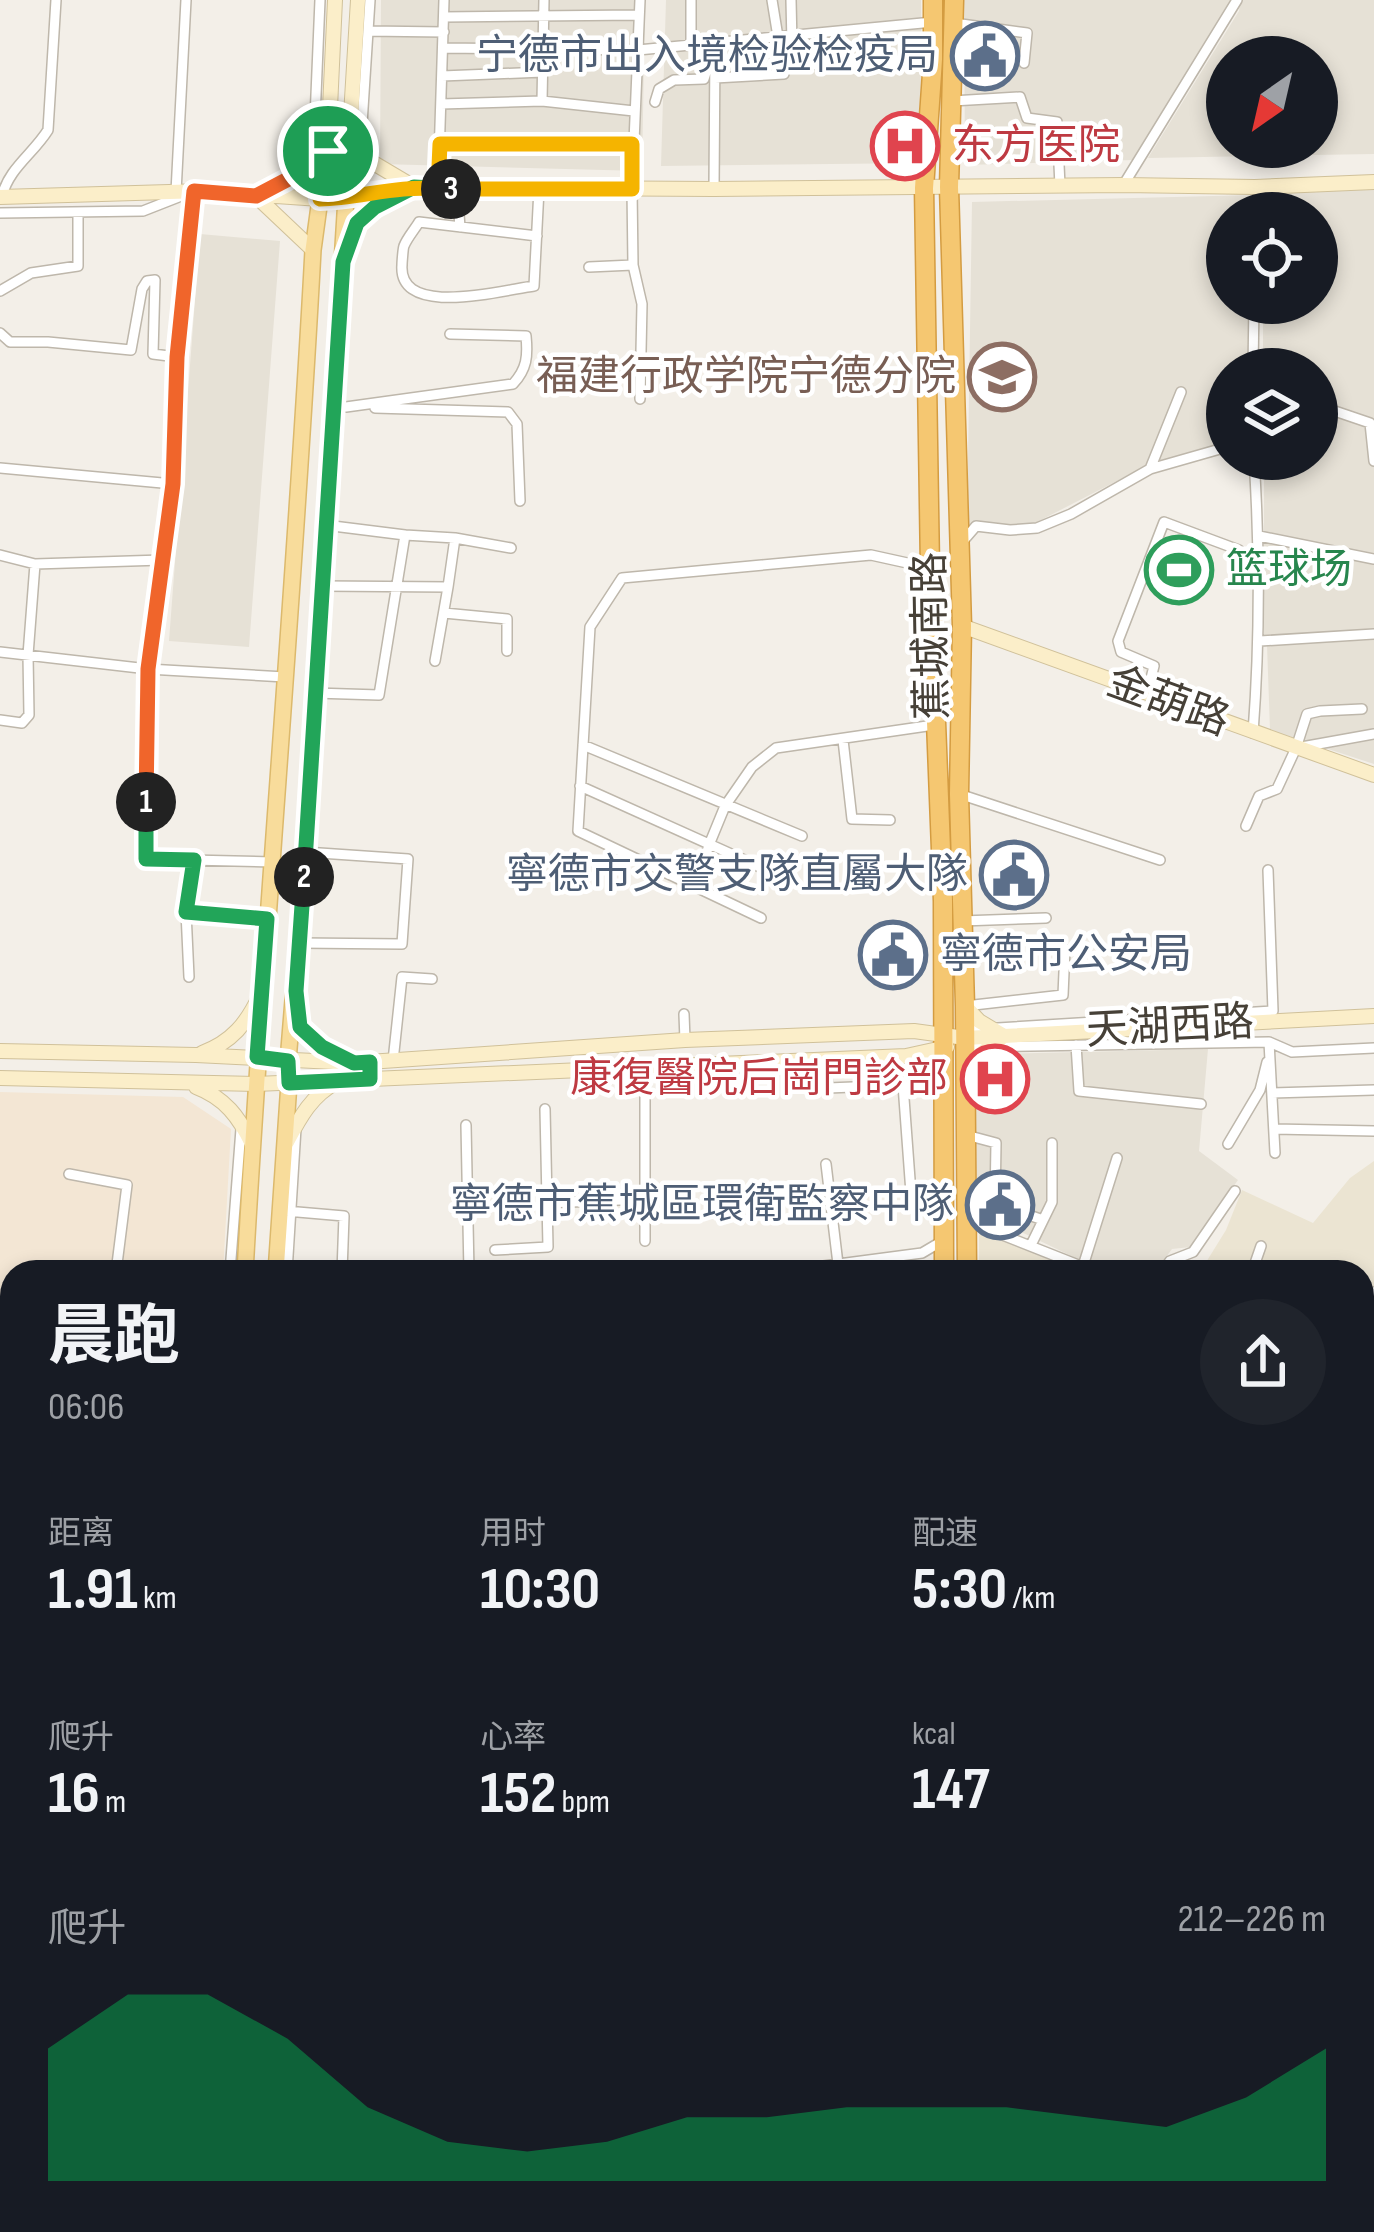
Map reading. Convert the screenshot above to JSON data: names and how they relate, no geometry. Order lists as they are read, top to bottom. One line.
{"streets":{"highway":["蕉城南路"],"main road":["金葫路","天湖西路"]},"crossings":[["蕉城南路","金葫路"],["蕉城南路","天湖西路"]],"places":{"public building":["宁德市出入境检验检疫局","寧德市交警支隊直屬大隊","寧德市公安局","寧德市蕉城區環衛監察中隊"],"hospital":["东方医院","康復醫院后崗門診部"],"school or university":["福建行政学院宁德分院"],"sports":["篮球场"]},"north":"bottom left","page":{"pins":["3","1","2"],"heading":["晨跑","06:06"],"stats":[["距离","1.91 km"],["用时","10:30"],["配速","5:30 /km"],["爬升","16 m"],["心率","152 bpm"],["kcal","147"]],"chart":["爬升","212–226 m"]}}
